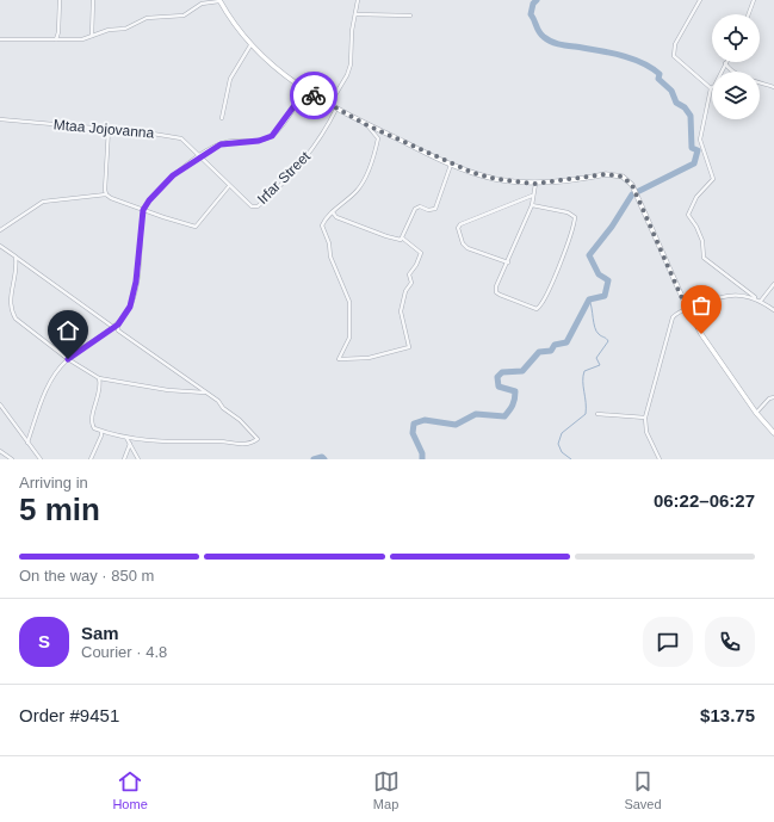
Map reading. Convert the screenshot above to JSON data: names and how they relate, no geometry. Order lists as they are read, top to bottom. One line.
{"streets":{"street":["Mtaa Jojovanna","Irfar Street"]},"crossings":[["Mtaa Jojovanna","Irfar Street"]],"page":{"heading":["5 min","Arriving in","06:22–06:27"],"panel":["Sam","Courier · 4.8","Order #9451","$13.75"],"bar":"On the way · 850 m","round":"S","tabs":["Home","Map","Saved"]}}
